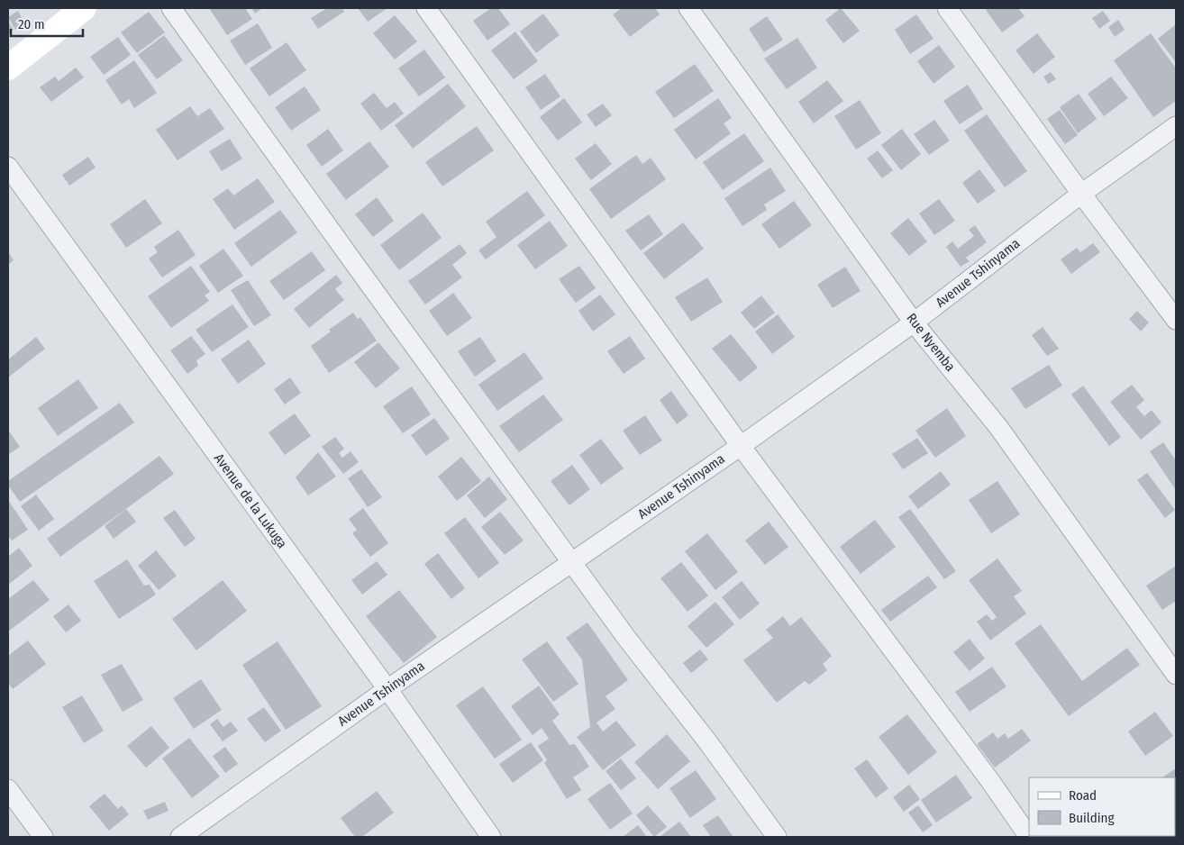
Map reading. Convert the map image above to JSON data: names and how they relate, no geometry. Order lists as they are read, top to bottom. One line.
{"streets":{"street":["Avenue Tshinyama","Rue Nyemba","Avenue de la Lukuga"]},"crossings":[["Avenue Tshinyama","Rue Nyemba"],["Avenue Tshinyama","Avenue de la Lukuga"]],"legend":["Road","Building"],"scale_bar":"20 m"}
